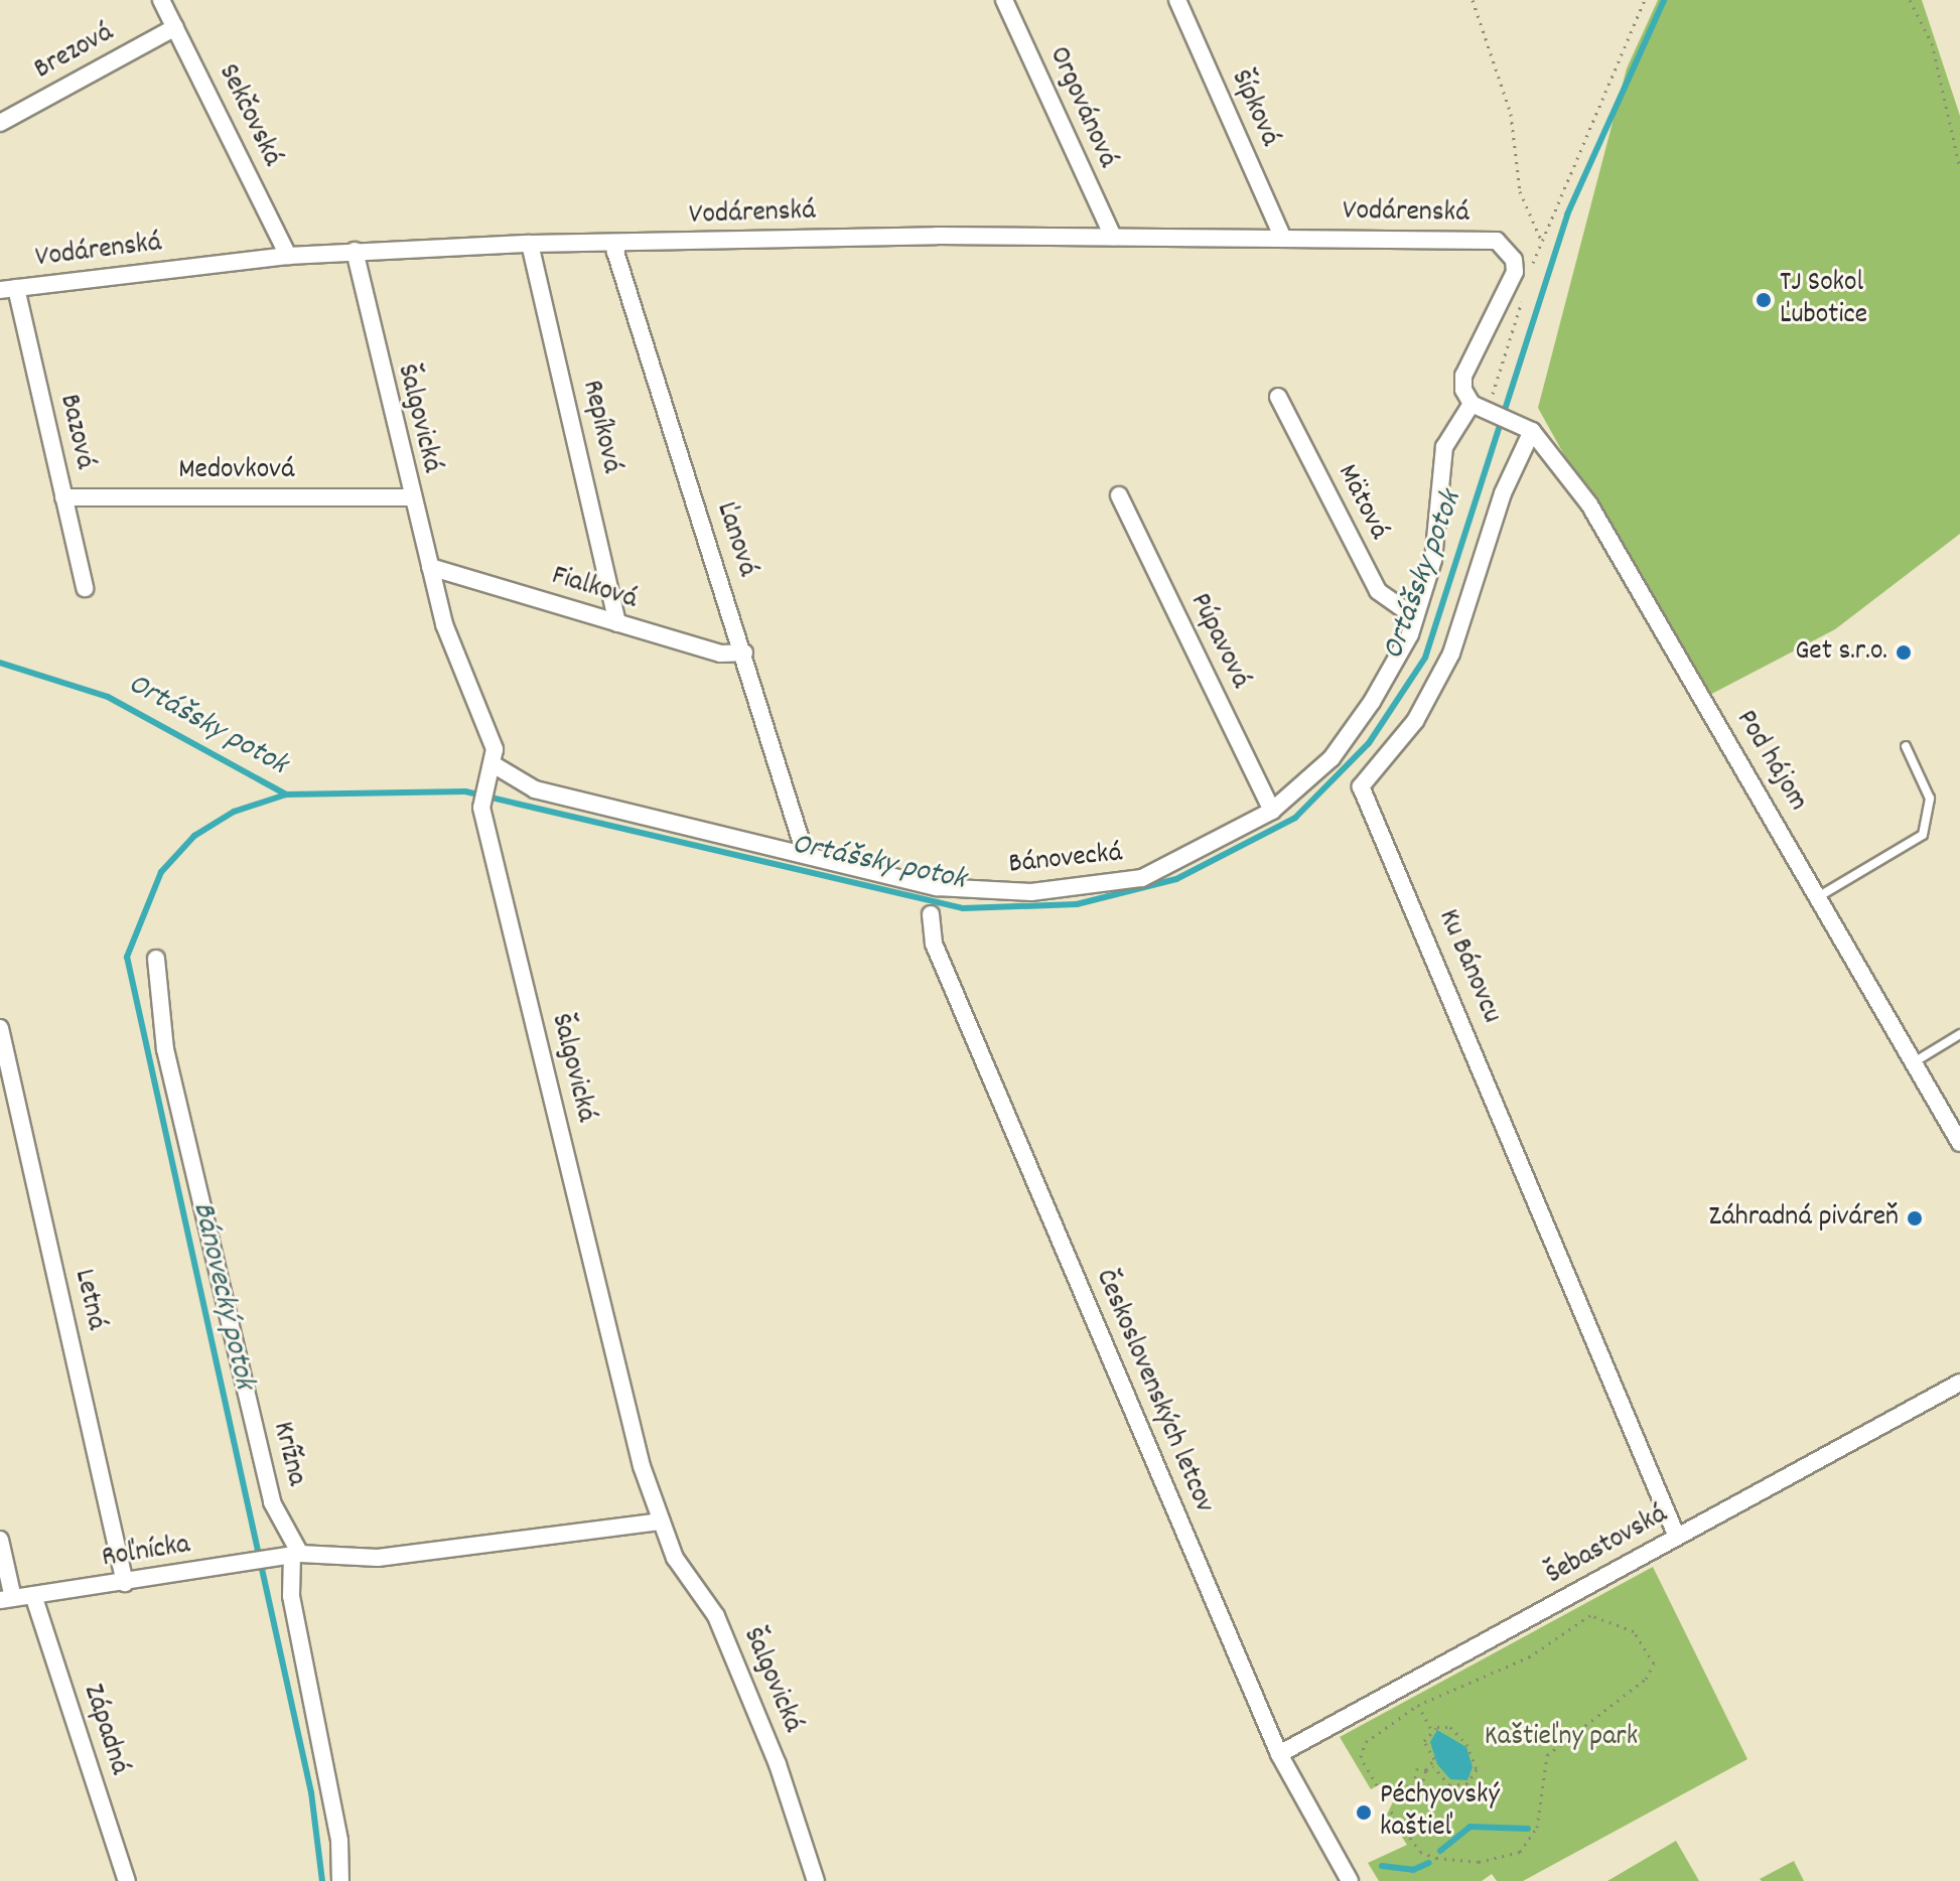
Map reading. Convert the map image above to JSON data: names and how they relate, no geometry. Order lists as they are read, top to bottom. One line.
{"streets":{"street":["Brezová","Orgovánová","Šípková","Sekčovská","Vodárenská","Šalgovická","Repíková","Bazová","Medovková","Mätová","Ľanová","Fialková","Púpavová","Pod hájom","Bánovecká","Ku Bánovcu","Letná","Československých letcov","Krížna","Šebastovská","Roľnícka","Západná"]},"crossings":[["Brezová","Sekčovská"],["Orgovánová","Vodárenská"],["Šípková","Vodárenská"],["Sekčovská","Vodárenská"],["Vodárenská","Šalgovická"],["Vodárenská","Repíková"],["Vodárenská","Bazová"],["Vodárenská","Ľanová"],["Vodárenská","Pod hájom"],["Vodárenská","Bánovecká"],["Šalgovická","Medovková"],["Šalgovická","Fialková"],["Šalgovická","Bánovecká"],["Repíková","Fialková"],["Bazová","Medovková"],["Mätová","Bánovecká"],["Ľanová","Fialková"],["Ľanová","Bánovecká"],["Púpavová","Bánovecká"],["Pod hájom","Bánovecká"],["Pod hájom","Ku Bánovcu"],["Ku Bánovcu","Šebastovská"],["Letná","Roľnícka"],["Československých letcov","Šebastovská"],["Krížna","Roľnícka"],["Roľnícka","Západná"]],"water":["Ortášsky potok","Bánovecký potok"],"parks":["Kaštieľny park"],"places":["TJ Sokol Ľubotice","Get s.r.o.","Záhradná piváreň","Péchyovský kaštieľ"]}
